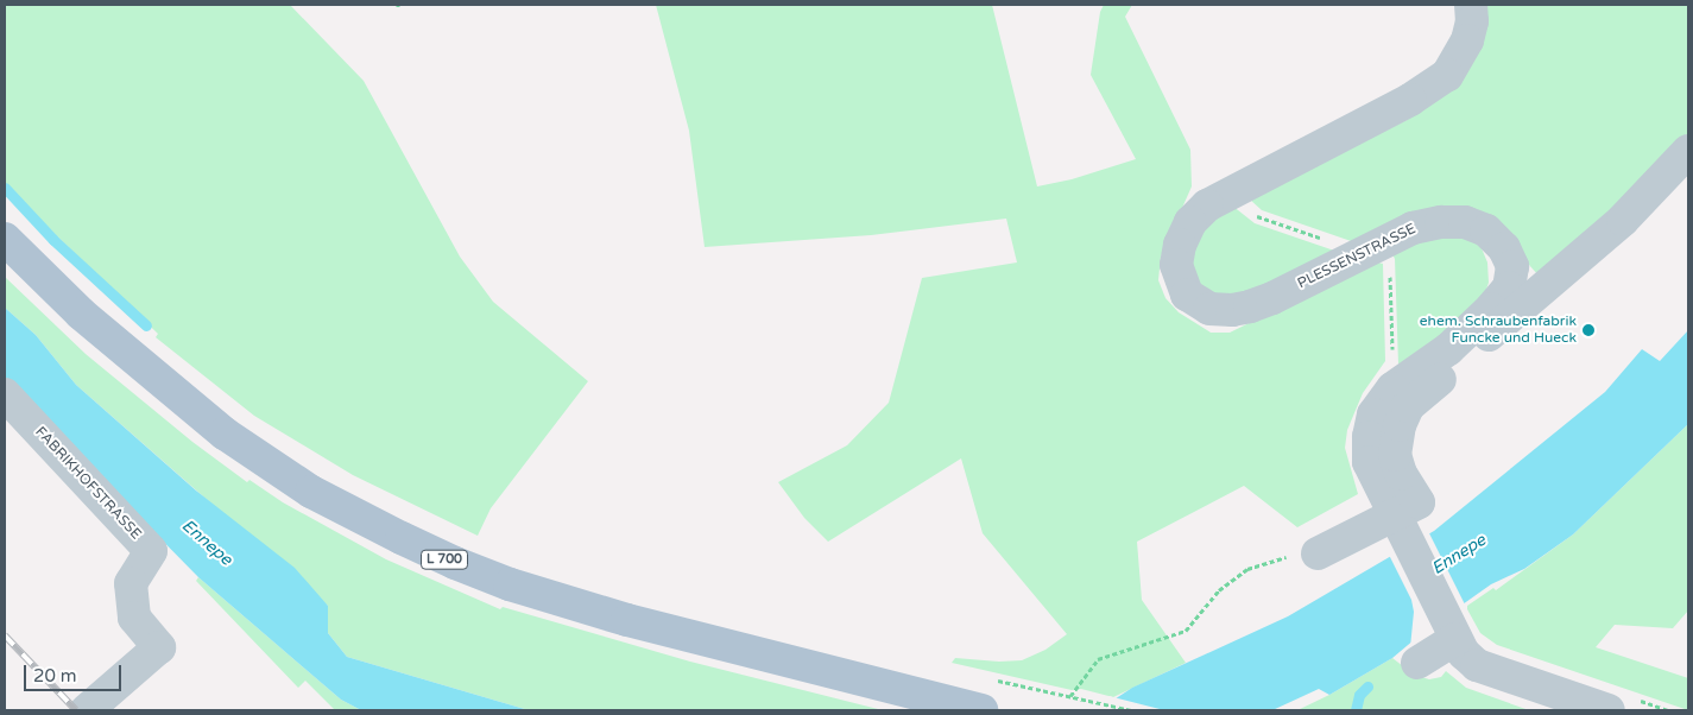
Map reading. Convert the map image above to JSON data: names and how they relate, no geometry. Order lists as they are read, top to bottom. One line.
{"streets":{"main road":["L 700"],"street":["PLESSENSTRASSE","FABRIKHOFSTRASSE"]},"water":["Ennepe"],"places":["ehem. Schraubenfabrik Funcke und Hueck"],"scale_bar":"20 m"}
